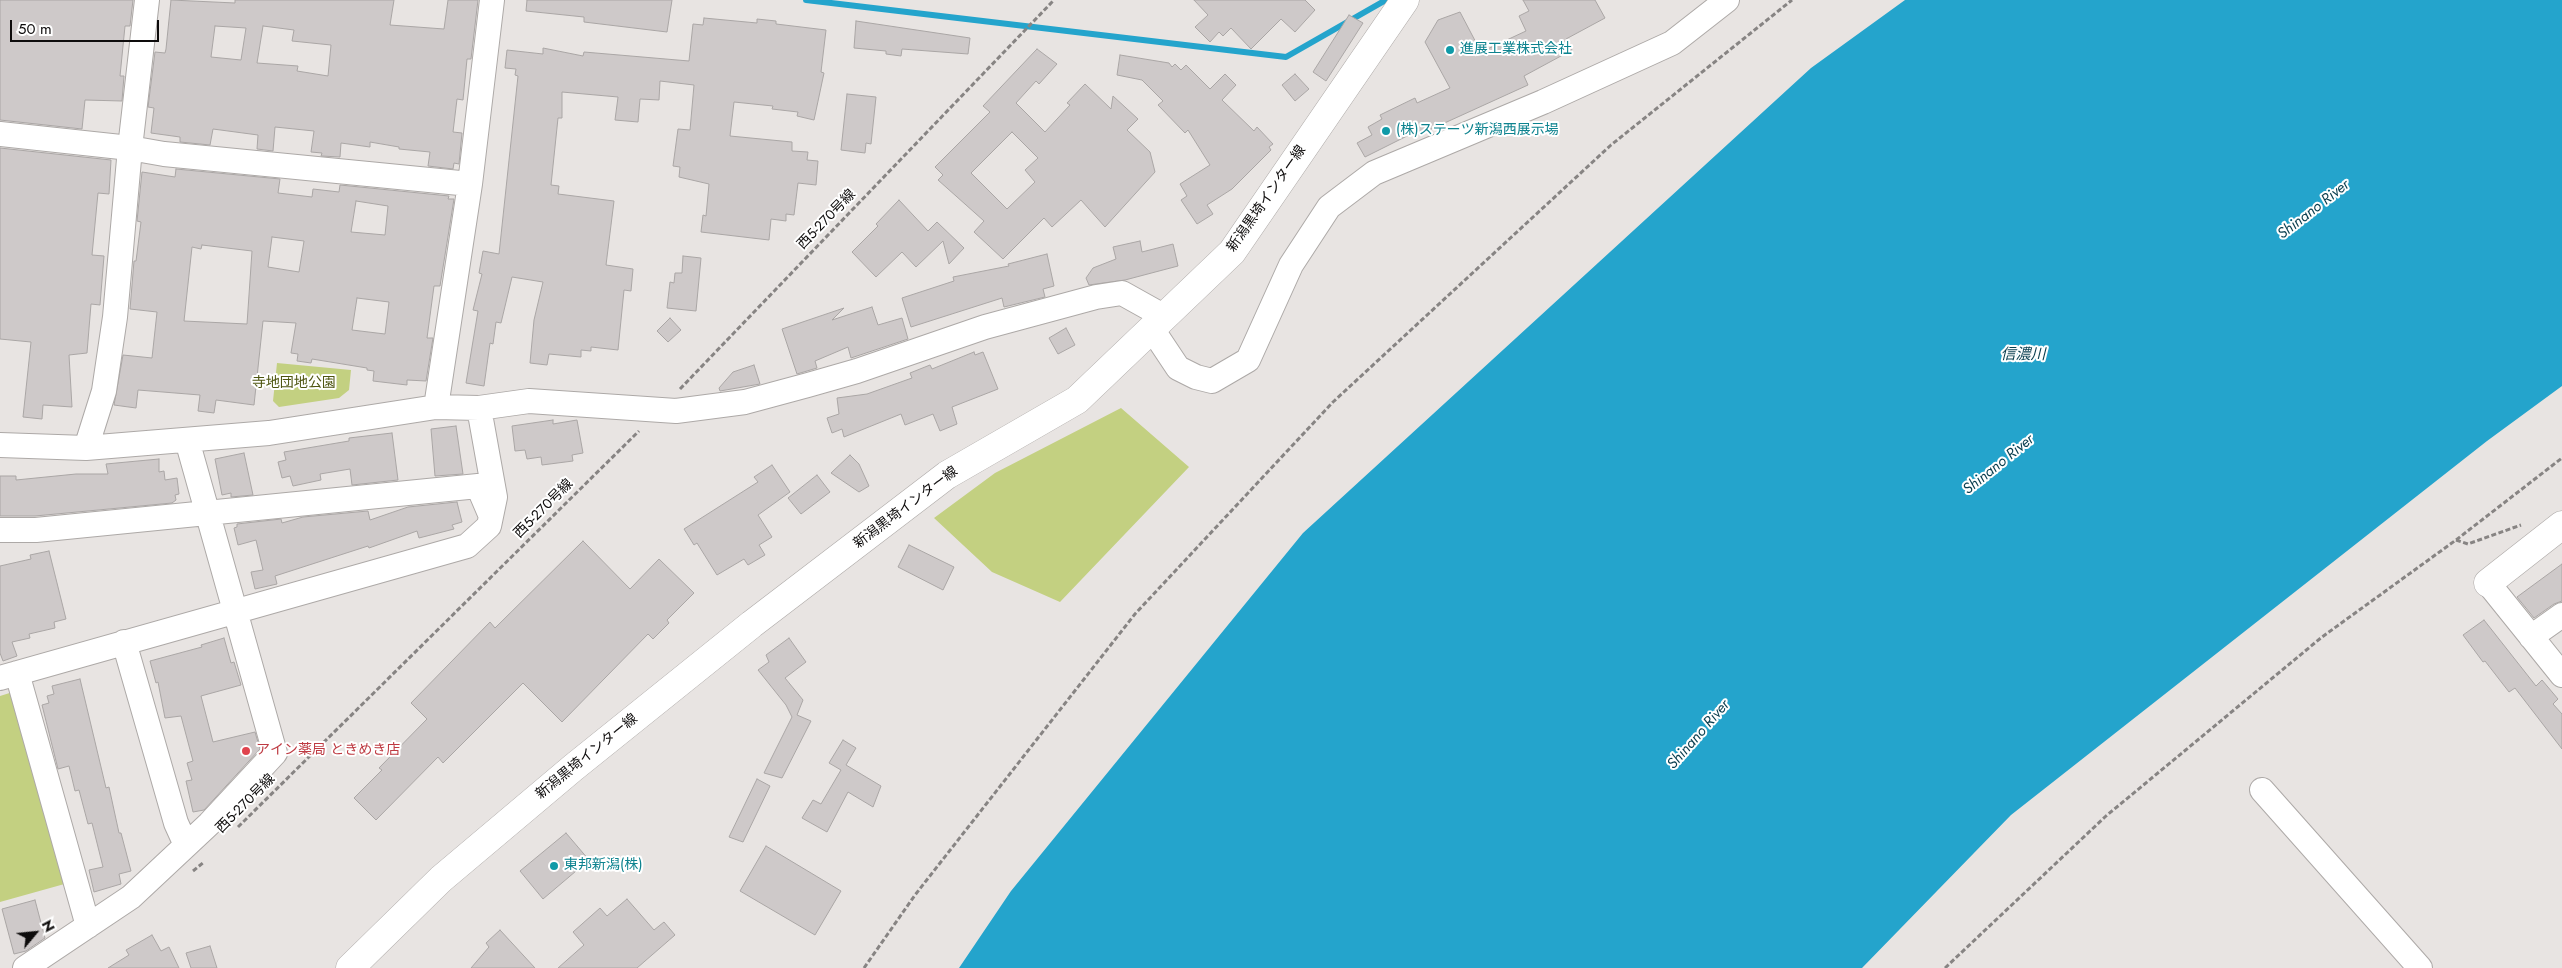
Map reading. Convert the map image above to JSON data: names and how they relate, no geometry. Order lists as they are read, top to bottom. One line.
{"streets":{"main road":["新潟黒埼インター線"],"path":["西5-270号線"]},"water":["Shinano River","信濃川"],"parks":["寺地団地公園"],"places":["進展工業株式会社","(株)ステーツ新潟西展示場","アイン薬局 ときめき店","東邦新潟(株)"],"scale_bar":"50 m","north":"top right"}
